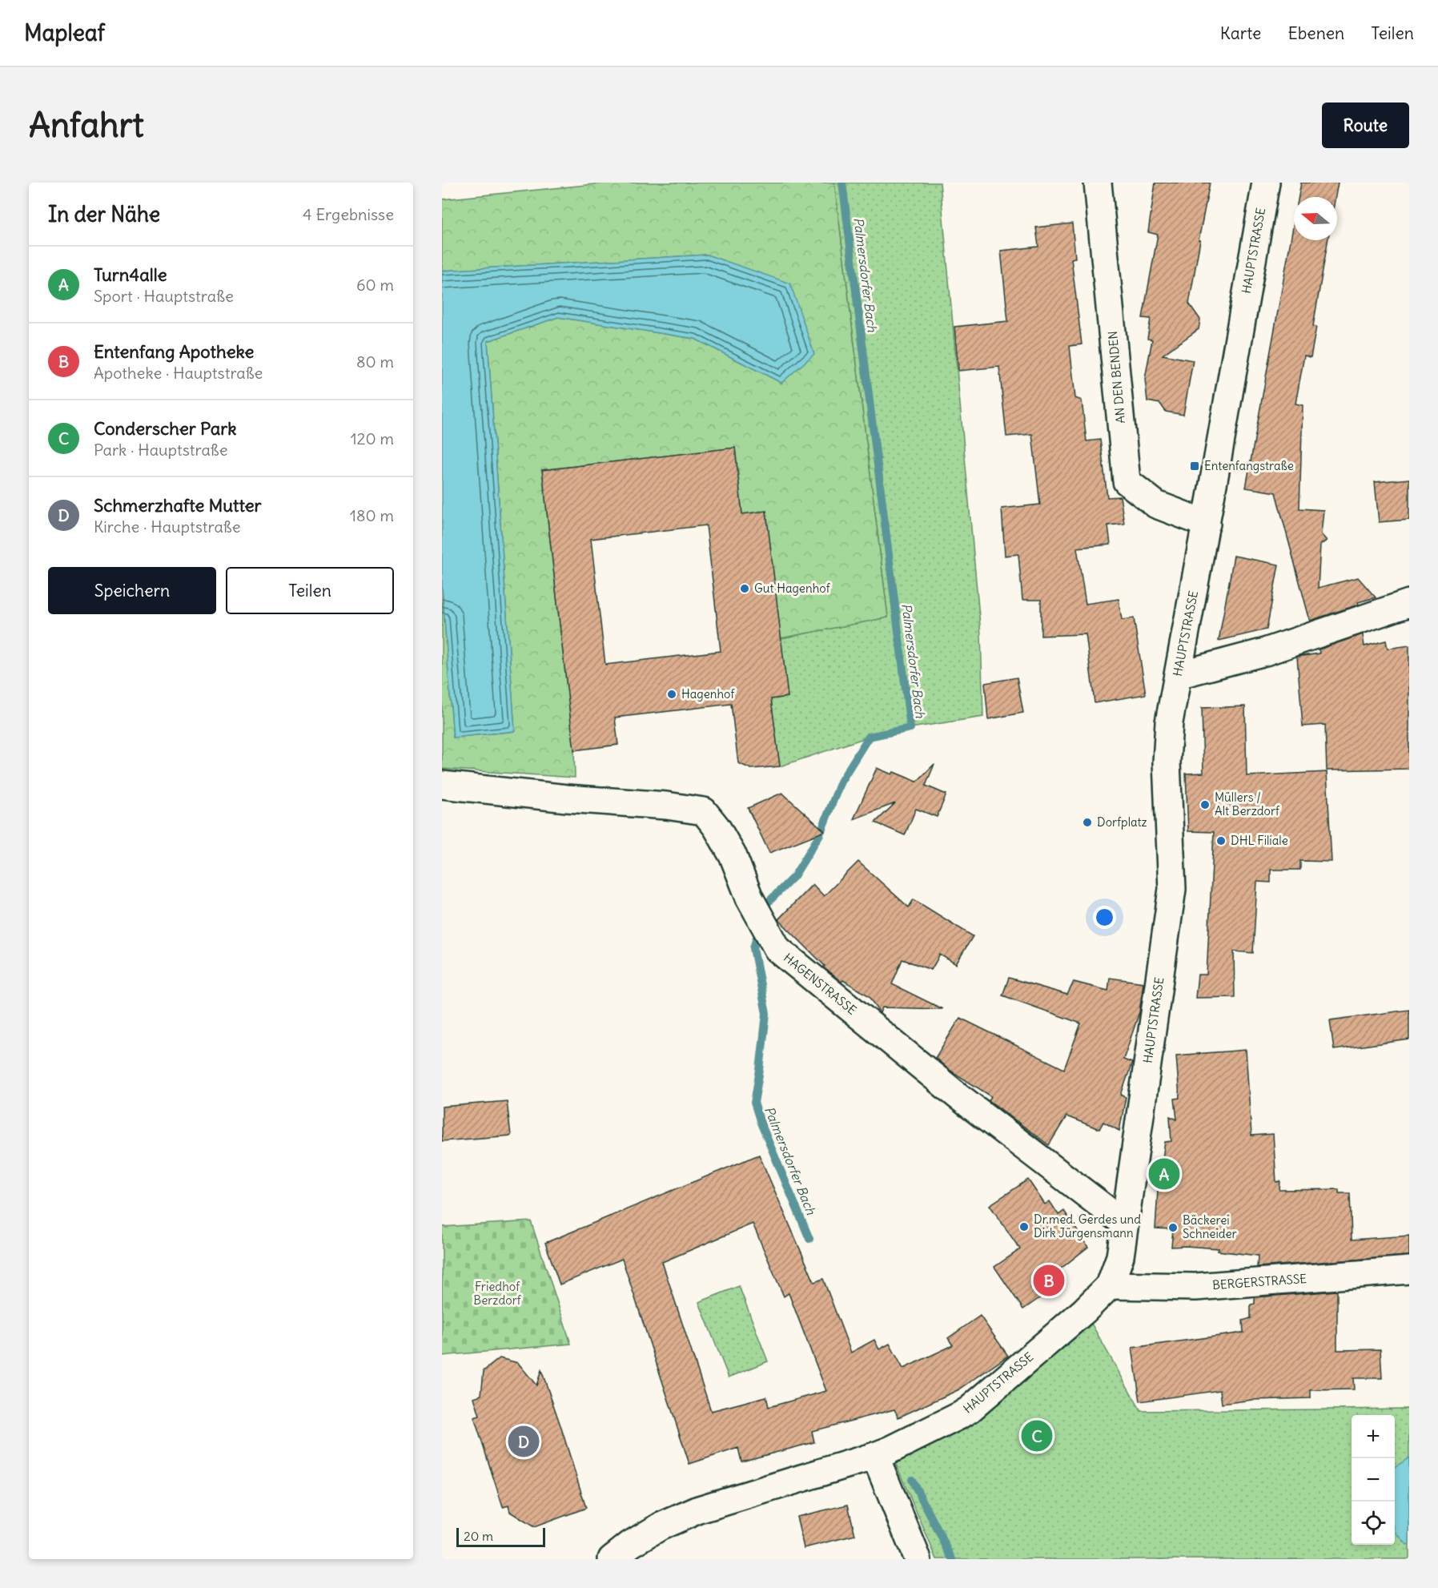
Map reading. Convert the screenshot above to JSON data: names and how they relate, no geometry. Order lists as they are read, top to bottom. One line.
{"streets":{"street":["HAUPTSTRASSE","AN DEN BENDEN","HAGENSTRASSE","BERGERSTRASSE"]},"crossings":[["HAUPTSTRASSE","AN DEN BENDEN"],["HAUPTSTRASSE","HAGENSTRASSE"],["HAUPTSTRASSE","BERGERSTRASSE"]],"water":["Palmersdorfer Bach"],"parks":["Friedhof Berzdorf"],"places":{"transit":["Entenfangstraße"],"other":["Gut Hagenhof","Hagenhof","Müllers / Alt Berzdorf","Dorfplatz","DHL Filiale","Dr.med. Gerdes und Dirk Jürgensmann","Bäckerei Schneider"]},"scale_bar":"20 m","north":"left","page":{"header":"Mapleaf","nav":["Karte","Ebenen","Teilen"],"buttons":["Route",["Speichern","Teilen"]],"title":"Anfahrt","heading":["In der Nähe","4 Ergebnisse"],"list":[{"mark":"A","name":"Turn4alle","note":"Sport · Hauptstraße","value":"60 m"},{"mark":"B","name":"Entenfang Apotheke","note":"Apotheke · Hauptstraße","value":"80 m"},{"mark":"C","name":"Conderscher Park","note":"Park · Hauptstraße","value":"120 m"},{"mark":"D","name":"Schmerzhafte Mutter","note":"Kirche · Hauptstraße","value":"180 m"}],"pins":["A","B","C","D"],"map_buttons":["+","−"],"scale":"20 m"}}
